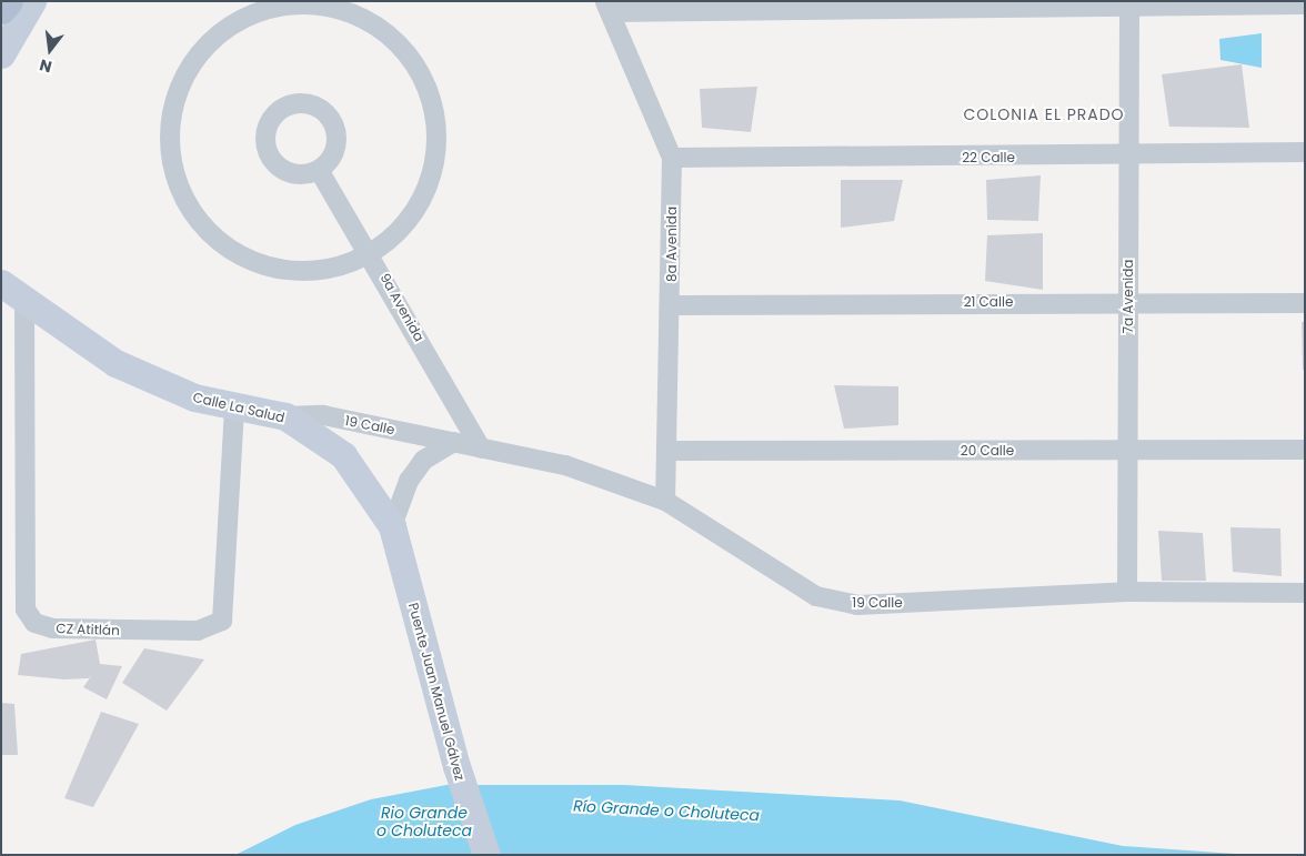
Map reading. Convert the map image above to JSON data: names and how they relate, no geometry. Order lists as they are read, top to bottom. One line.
{"streets":{"main road":["Calle La Salud","Puente Juan Manuel Gálvez"],"street":["22 Calle","8a Avenida","7a Avenida","21 Calle","9a Avenida","19 Calle","20 Calle","CZ Atitlán"]},"crossings":[["22 Calle","8a Avenida"],["22 Calle","7a Avenida"],["8a Avenida","21 Calle"],["8a Avenida","19 Calle"],["8a Avenida","20 Calle"],["7a Avenida","21 Calle"],["7a Avenida","19 Calle"],["7a Avenida","20 Calle"],["9a Avenida","19 Calle"],["Calle La Salud","19 Calle"],["Calle La Salud","CZ Atitlán"],["Calle La Salud","Puente Juan Manuel Gálvez"]],"districts":["COLONIA EL PRADO"],"water":["Río Grande o Choluteca","Rio Grande o Choluteca"],"north":"bottom"}
